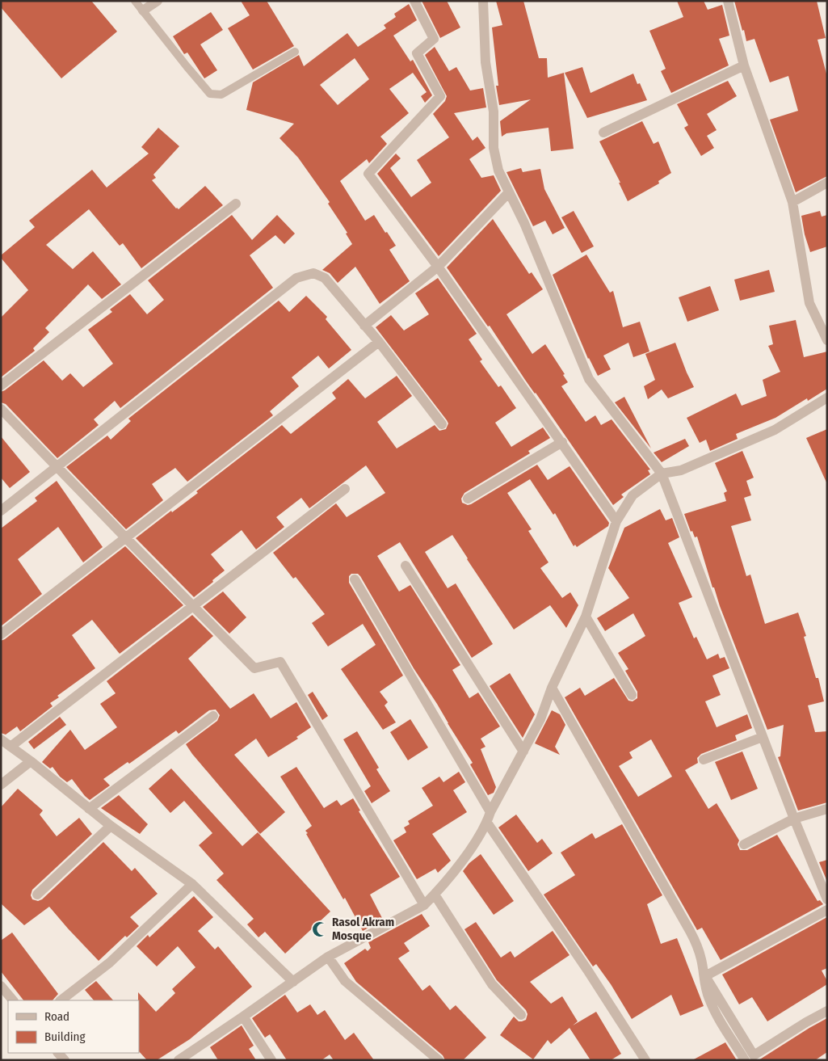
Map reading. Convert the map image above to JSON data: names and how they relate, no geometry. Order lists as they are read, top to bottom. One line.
{"places":{"mosque":["Rasol Akram Mosque"]},"legend":["Road","Building"]}
